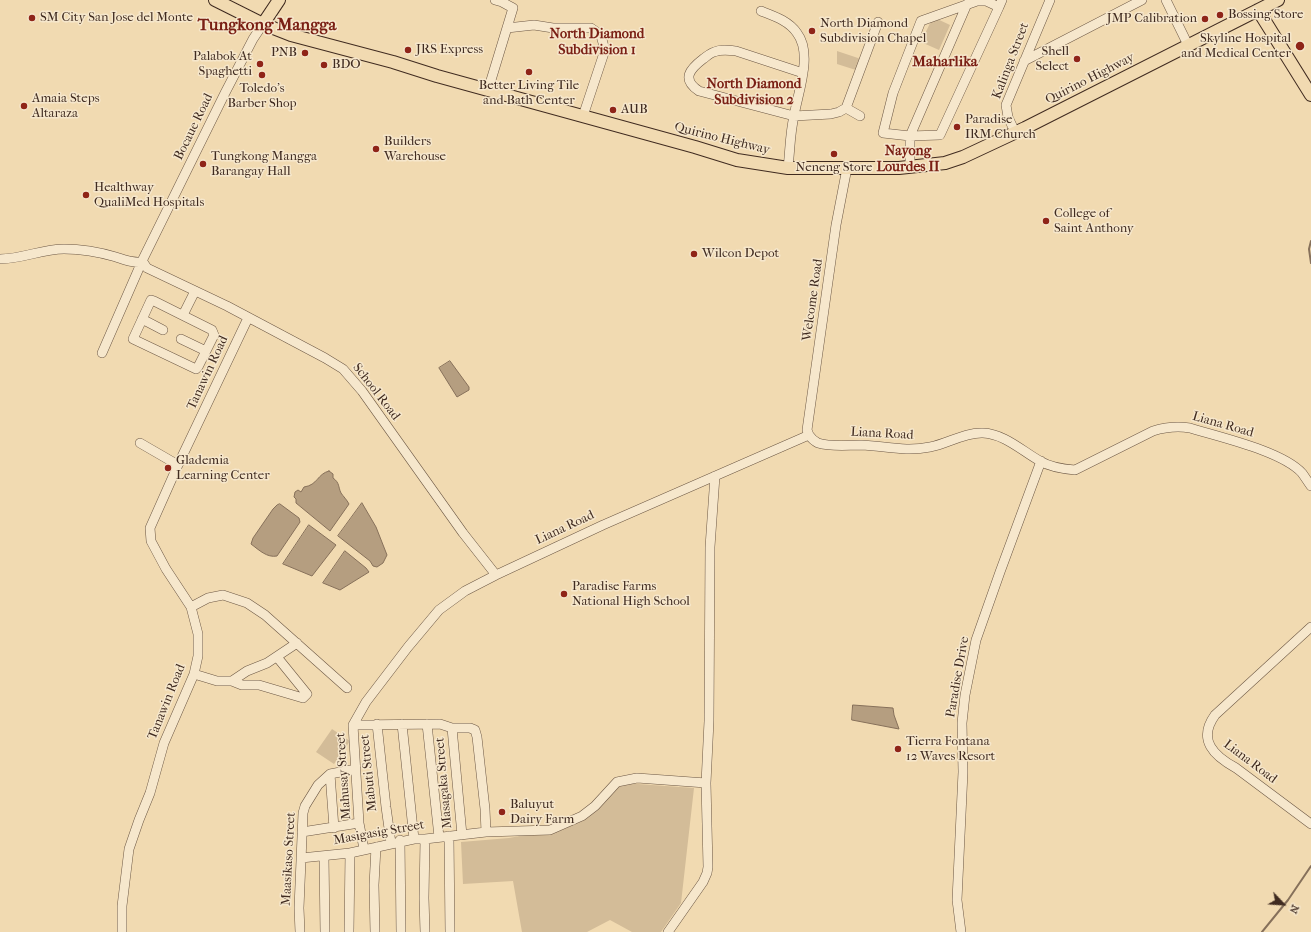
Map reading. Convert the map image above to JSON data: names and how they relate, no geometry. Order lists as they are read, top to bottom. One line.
{"streets":{"main road":["Quirino Highway"],"street":["Kalinga Street","Bocaue Road","Welcome Road","Tanawin Road","School Road","Liana Road","Paradise Drive","Mabuti Street","Mahusay Street","Masagaka Street","Masigasig Street","Maasikaso Street"]},"crossings":[["Kalinga Street","Quirino Highway"],["Quirino Highway","Bocaue Road"],["Quirino Highway","Welcome Road"],["Bocaue Road","School Road"],["Welcome Road","Liana Road"],["Tanawin Road","School Road"],["School Road","Liana Road"],["Liana Road","Paradise Drive"],["Liana Road","Mahusay Street"],["Mabuti Street","Masigasig Street"],["Mahusay Street","Masigasig Street"],["Masagaka Street","Masigasig Street"],["Masigasig Street","Maasikaso Street"]],"districts":["Tungkong Mangga","North Diamond Subdivision 1","Maharlika","North Diamond Subdivision 2","Nayong Lourdes II"],"places":["Bossing Store","SM City San Jose del Monte","JMP Calibration","North Diamond Subdivision Chapel","Skyline Hospital and Medical Center","JRS Express","PNB","Shell Select","Palabok At Spaghetti","BDO","Better Living Tile and Bath Center","Toledo's Barber Shop","Amaia Steps Altaraza","AUB","Paradise IRM Church","Builders Warehouse","Neneng Store","Tungkong Mangga Barangay Hall","Healthway QualiMed Hospitals","College of Saint Anthony","Wilcon Depot","Glademia Learning Center","Paradise Farms National High School","Tierra Fontana 12 Waves Resort","Baluyut Dairy Farm"],"north":"bottom right"}
